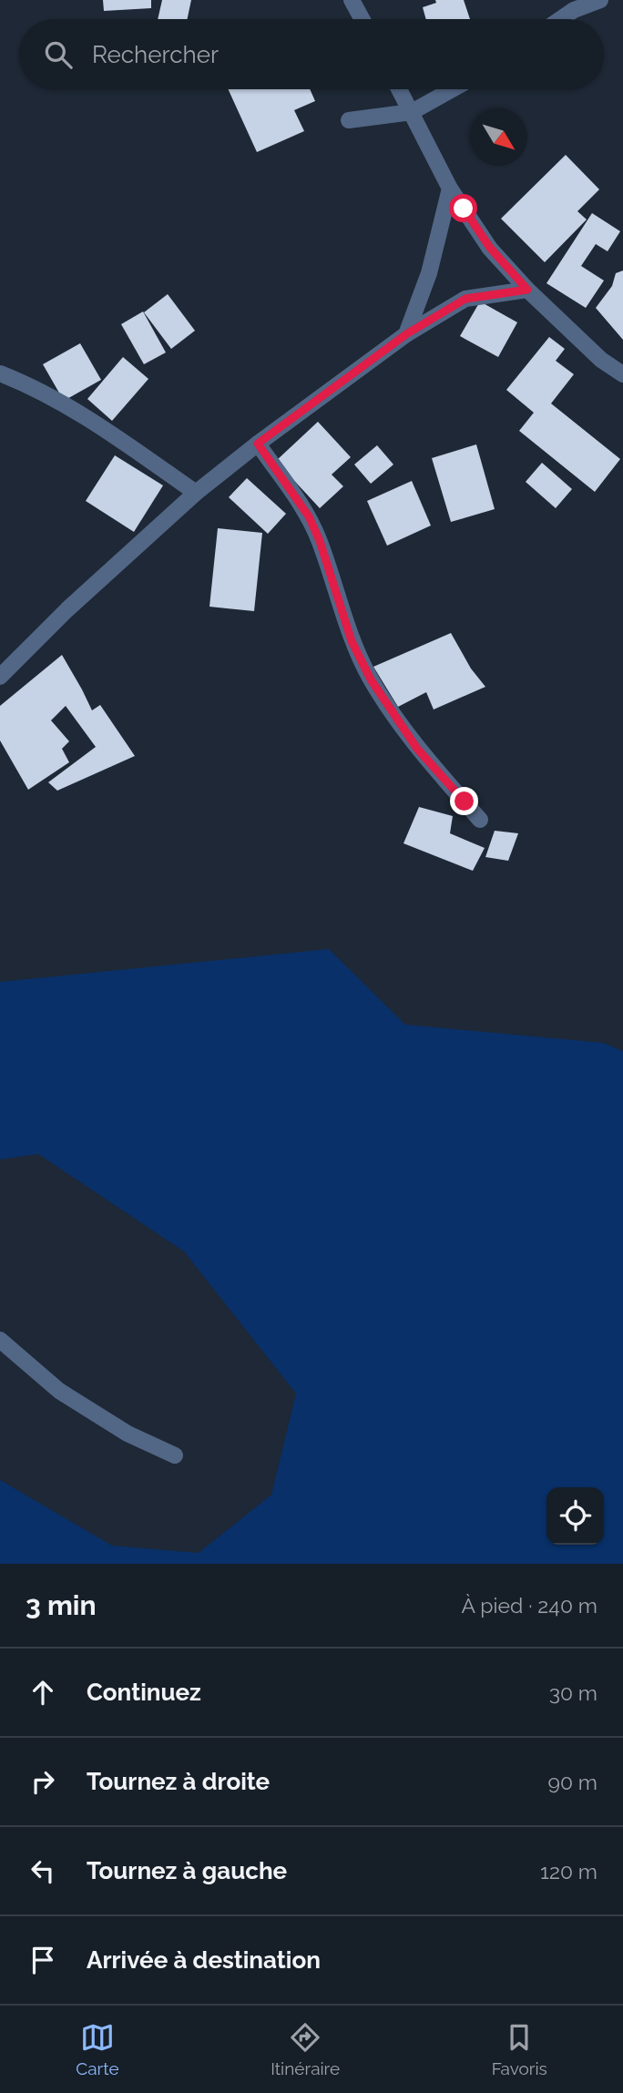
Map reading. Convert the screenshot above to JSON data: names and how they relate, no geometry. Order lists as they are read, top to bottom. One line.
{"north":"bottom right","page":{"search":"Rechercher","heading":["3 min","À pied · 240 m"],"list":[["Continuez","30 m"],["Tournez à droite","90 m"],["Tournez à gauche","120 m"],"Arrivée à destination"],"nav":["Carte","Itinéraire","Favoris"]}}
